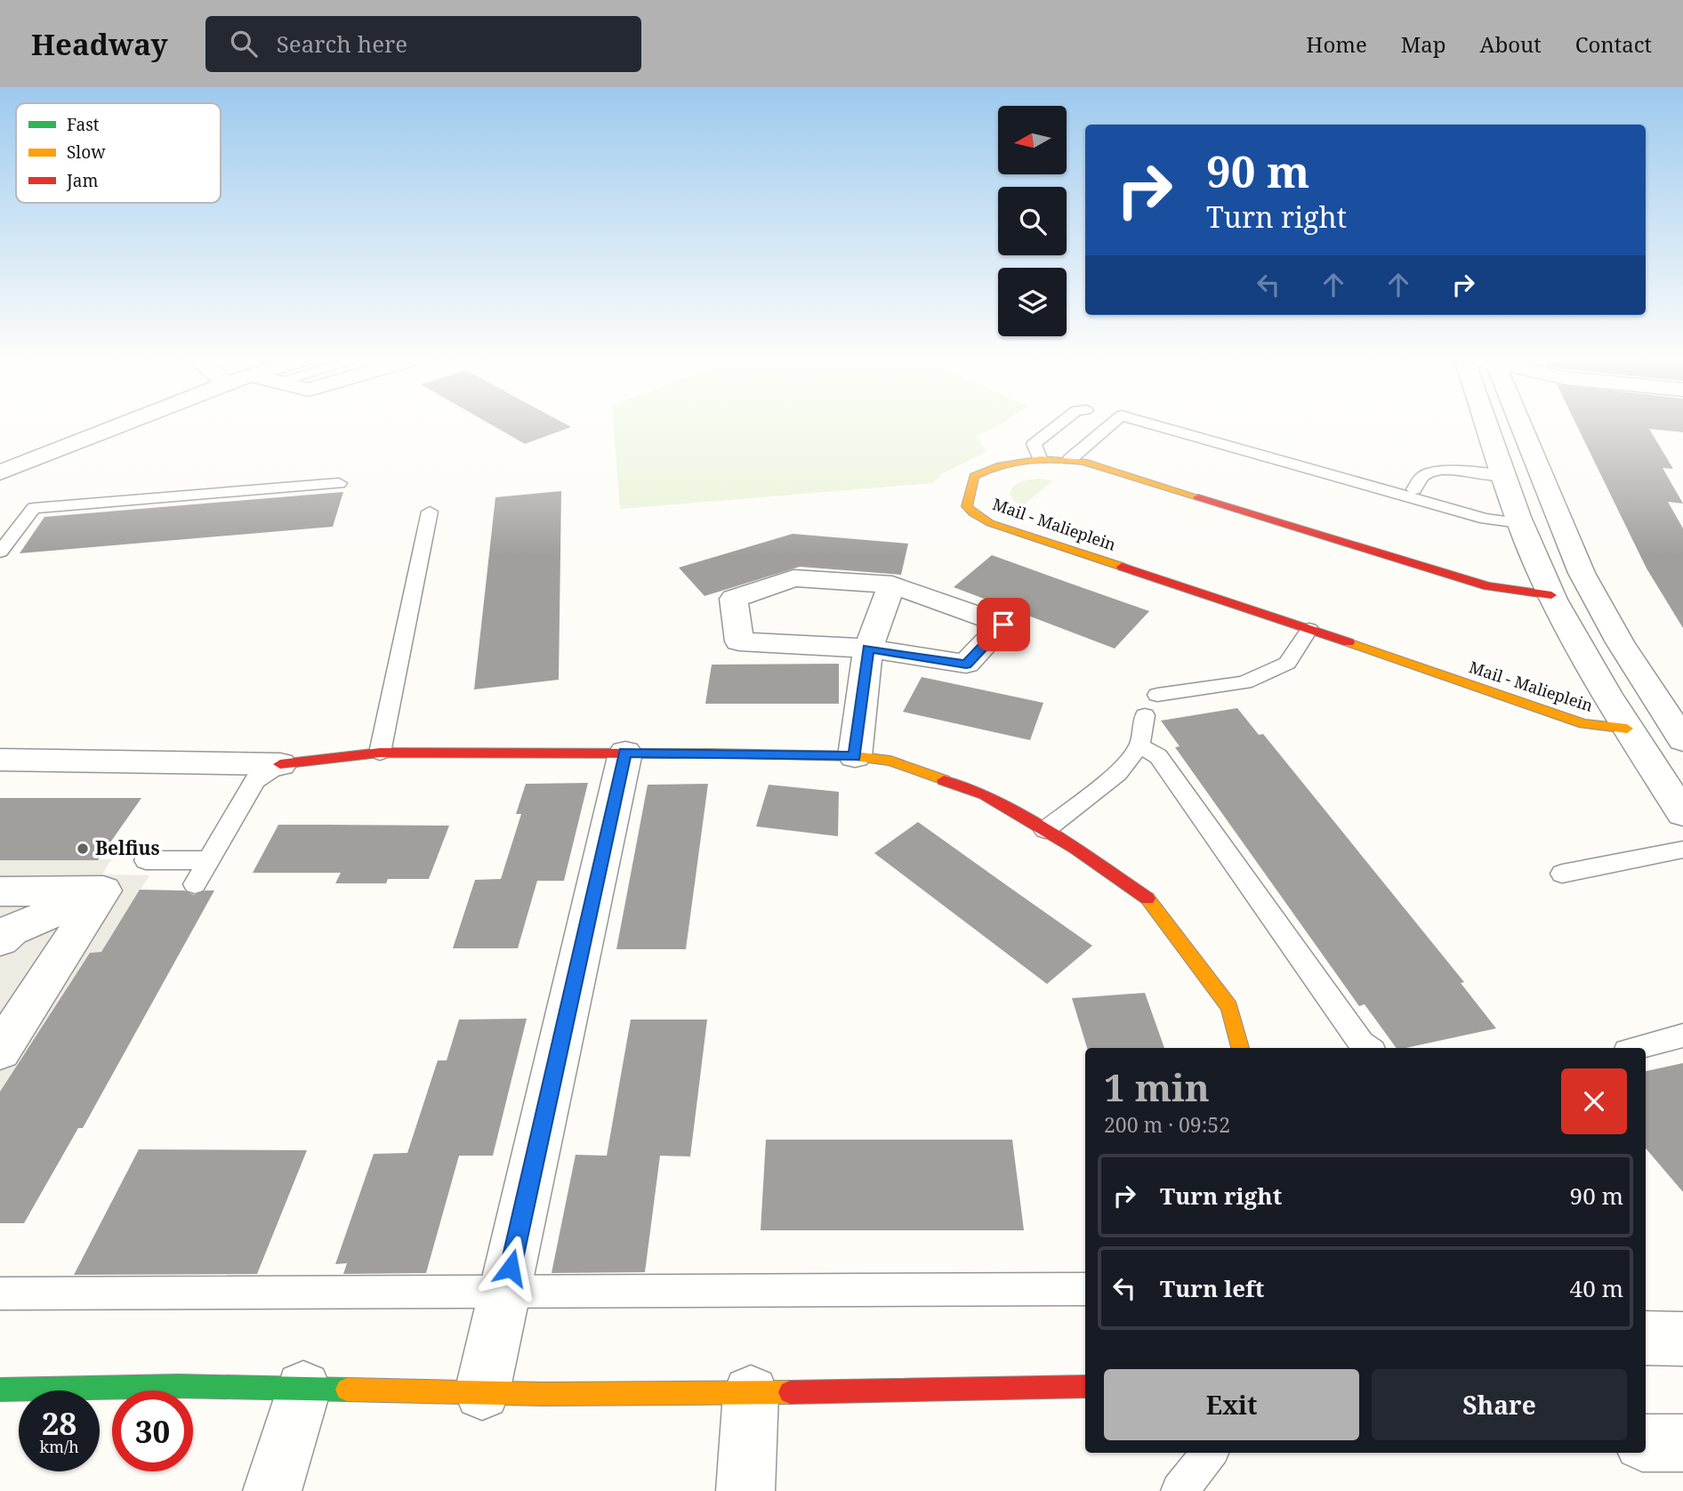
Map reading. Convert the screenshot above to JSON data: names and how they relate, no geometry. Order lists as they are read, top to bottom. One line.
{"streets":{"street":["Mail - Malieplein"]},"places":["Belfius"],"legend":["Fast","Slow","Jam"],"north":"left","page":{"header":"Headway","search":"Search here","nav":["Home","Map","About","Contact"],"turn":["90 m","Turn right"],"heading":["1 min","200 m · 09:52"],"list":[{"name":"Turn right","value":"90 m"},{"name":"Turn left","value":"40 m"}],"buttons":["Exit","Share"],"speed":"28 km/h","limit":"30"}}
